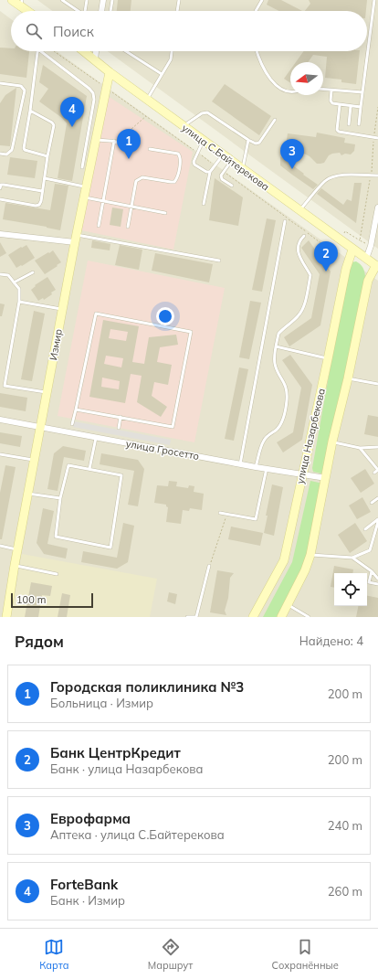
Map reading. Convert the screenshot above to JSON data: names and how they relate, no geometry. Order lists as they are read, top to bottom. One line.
{"streets":{"street":["улица С.Байтерекова","Измир","улица Назарбекова","улица Гросетто"]},"crossings":[["улица С.Байтерекова","Измир"],["улица С.Байтерекова","улица Назарбекова"],["Измир","улица Гросетто"],["улица Назарбекова","улица Гросетто"]],"scale_bar":"100 m","north":"left","page":{"search":"Поиск","pins":["4","1","3","2"],"scale":"100 m","heading":["Рядом","Найдено: 4"],"list":[{"mark":"1","name":"Городская поликлиника №3","note":"Больница · Измир","value":"200 m"},{"mark":"2","name":"Банк ЦентрКредит","note":"Банк · улица Назарбекова","value":"200 m"},{"mark":"3","name":"Еврофарма","note":"Аптека · улица С.Байтерекова","value":"240 m"},{"mark":"4","name":"ForteBank","note":"Банк · Измир","value":"260 m"}],"nav":["Карта","Маршрут","Сохранённые"]}}
